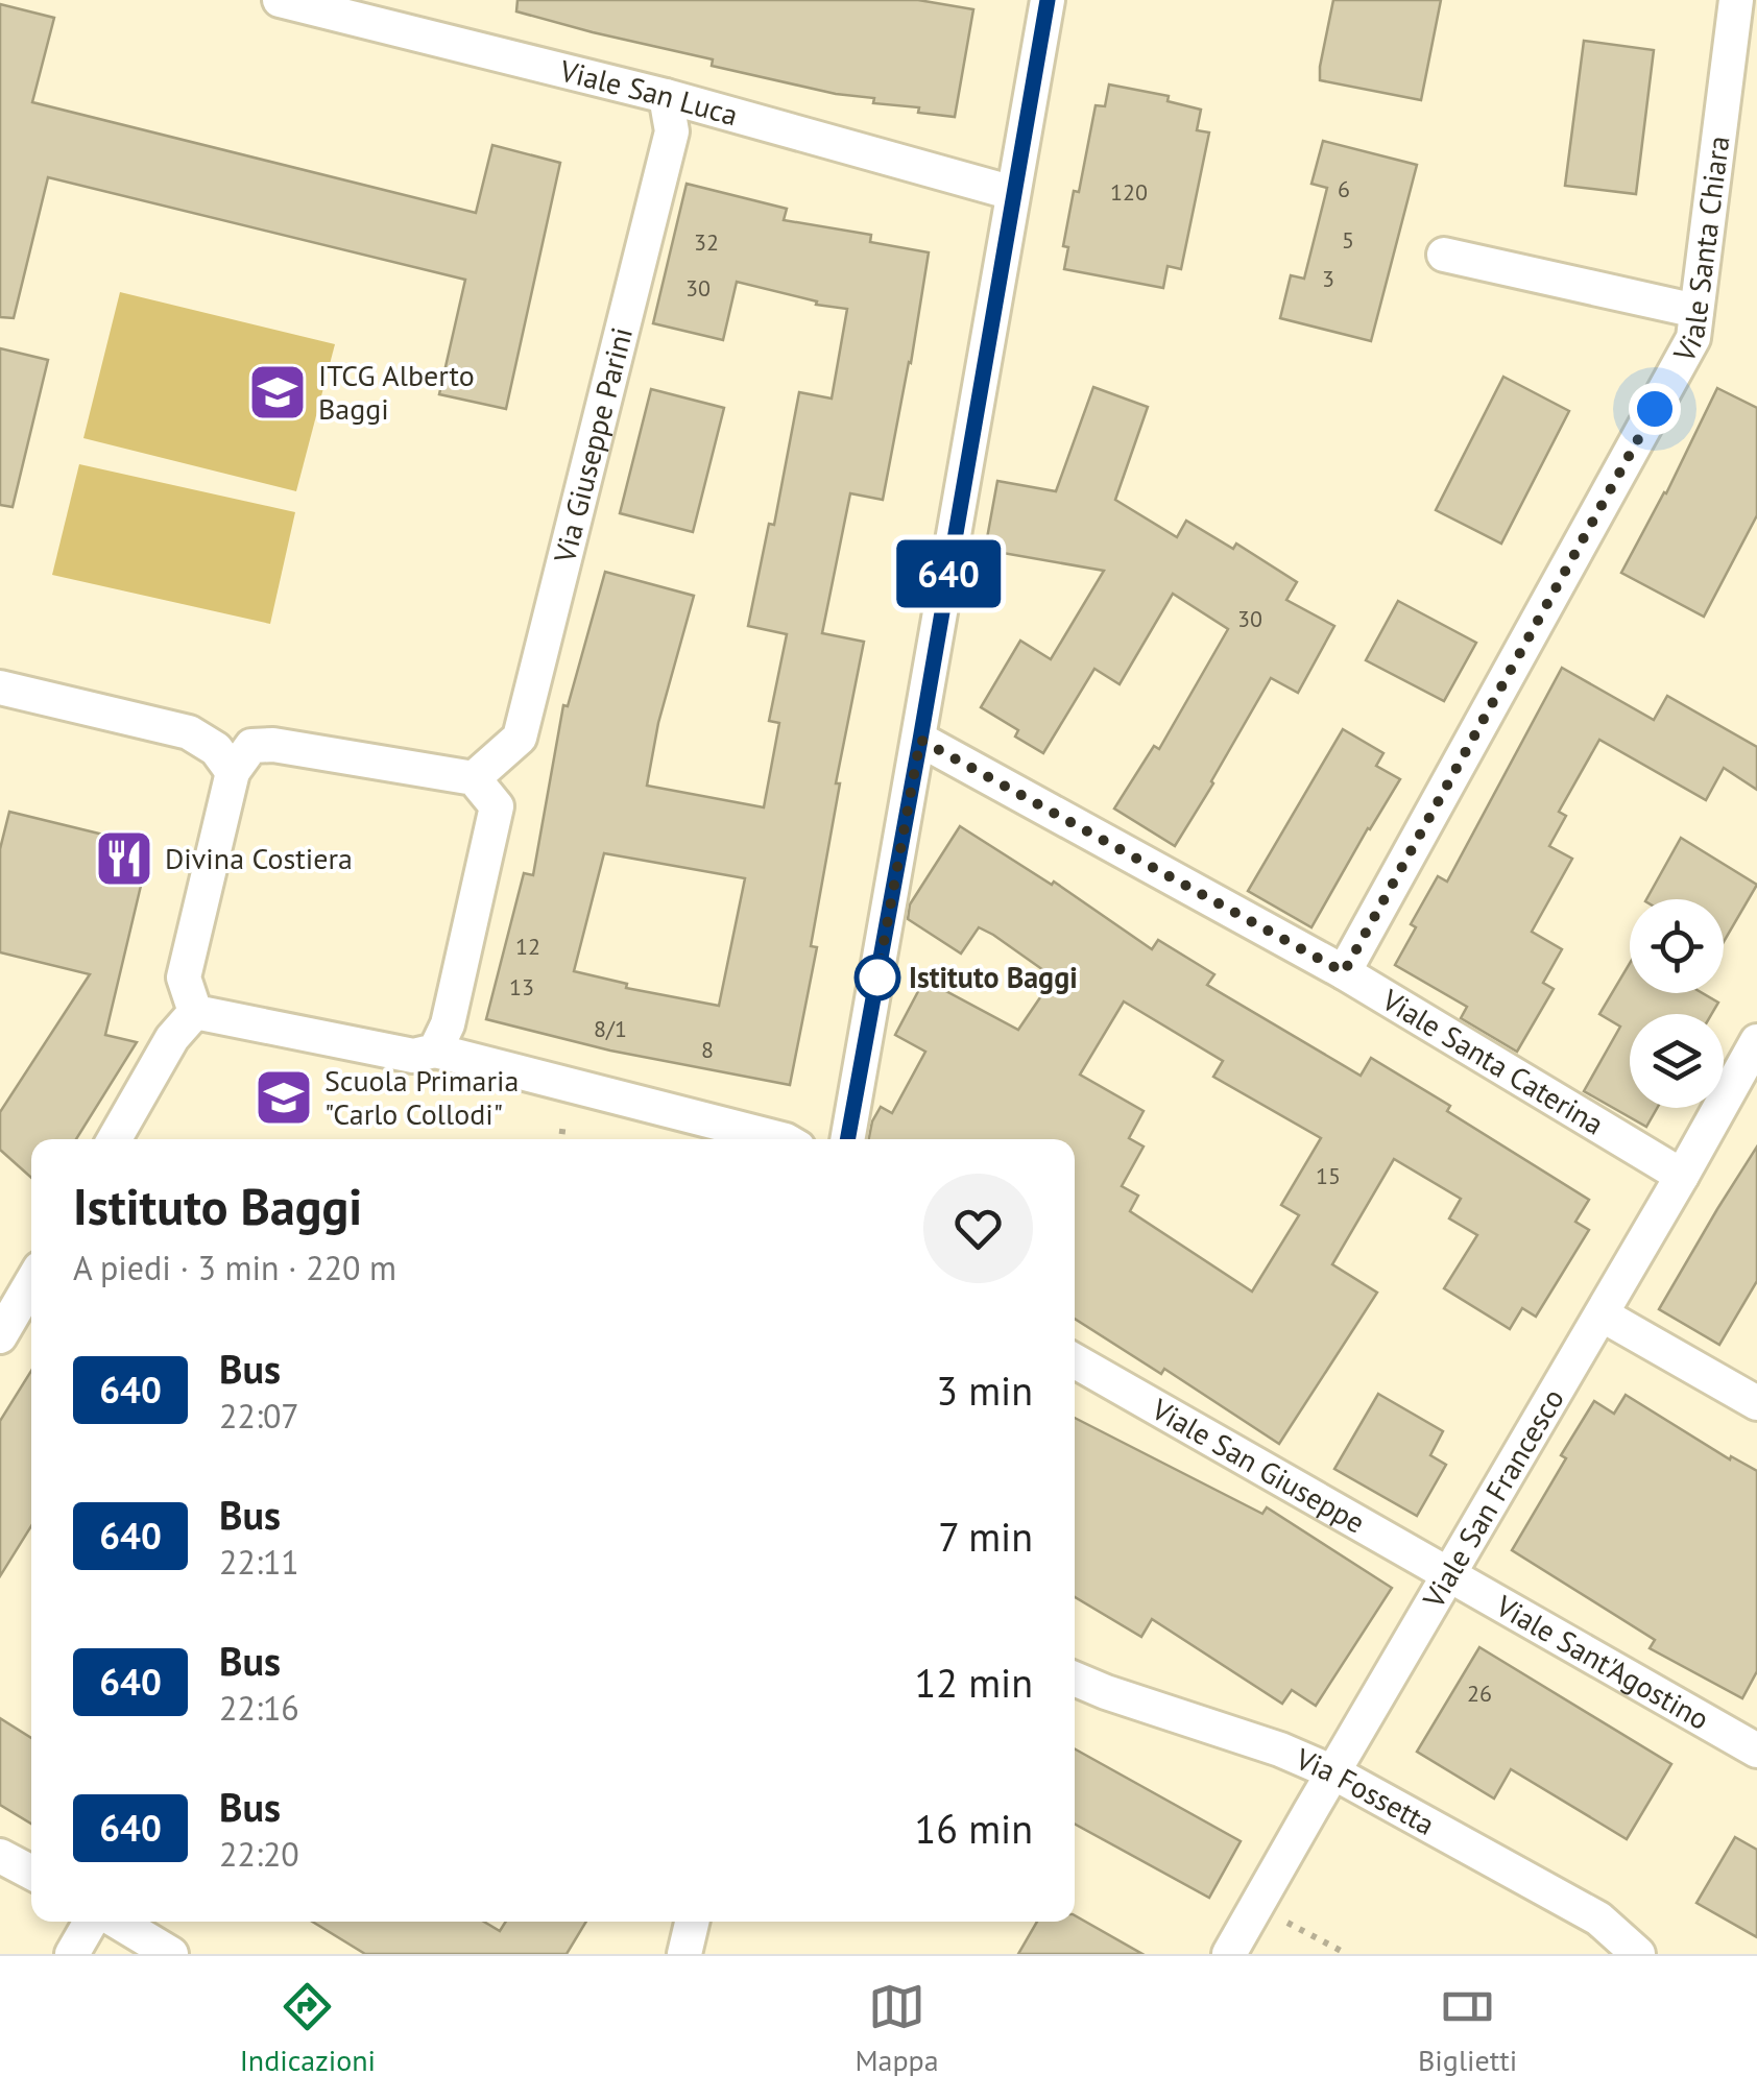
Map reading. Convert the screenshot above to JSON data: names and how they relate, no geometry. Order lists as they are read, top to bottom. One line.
{"streets":{"street":["Viale San Luca","Viale Santa Chiara","Via Giuseppe Parini","Viale Santa Caterina","Viale San Giuseppe","Viale San Francesco","Viale Sant'Agostino","Via Fossetta"]},"crossings":[["Viale San Luca","Via Giuseppe Parini"],["Viale Santa Chiara","Viale Santa Caterina"],["Viale Santa Caterina","Viale San Francesco"],["Viale San Giuseppe","Viale San Francesco"],["Viale San Giuseppe","Viale Sant'Agostino"],["Viale San Francesco","Viale Sant'Agostino"],["Viale San Francesco","Via Fossetta"]],"places":{"school or university":["ITCG Alberto Baggi","Scuola Primaria \"Carlo Collodi\""],"restaurant":["Divina Costiera"],"other":["Istituto Baggi"]},"lines":["bus line 640"],"house_numbers":["6","120","5","32","3","30","30","12","13","8/1","8","15","26"],"page":{"on_map":"640","heading":["Istituto Baggi","A piedi · 3 min · 220 m"],"list":[{"mark":"640","name":"Bus","note":"22:07","value":"3 min"},{"mark":"640","name":"Bus","note":"22:11","value":"7 min"},{"mark":"640","name":"Bus","note":"22:16","value":"12 min"},{"mark":"640","name":"Bus","note":"22:20","value":"16 min"}],"tabs":["Indicazioni","Mappa","Biglietti"]}}
